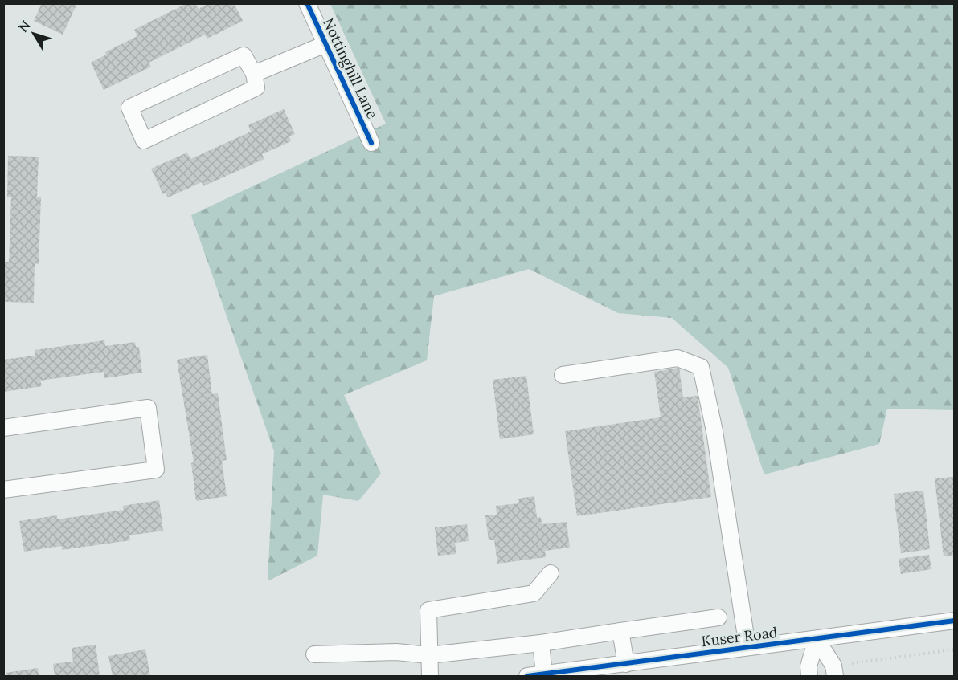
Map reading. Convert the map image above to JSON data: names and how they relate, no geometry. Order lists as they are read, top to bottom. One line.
{"streets":{"street":["Nottinghill Lane","Kuser Road"]},"north":"top left"}
